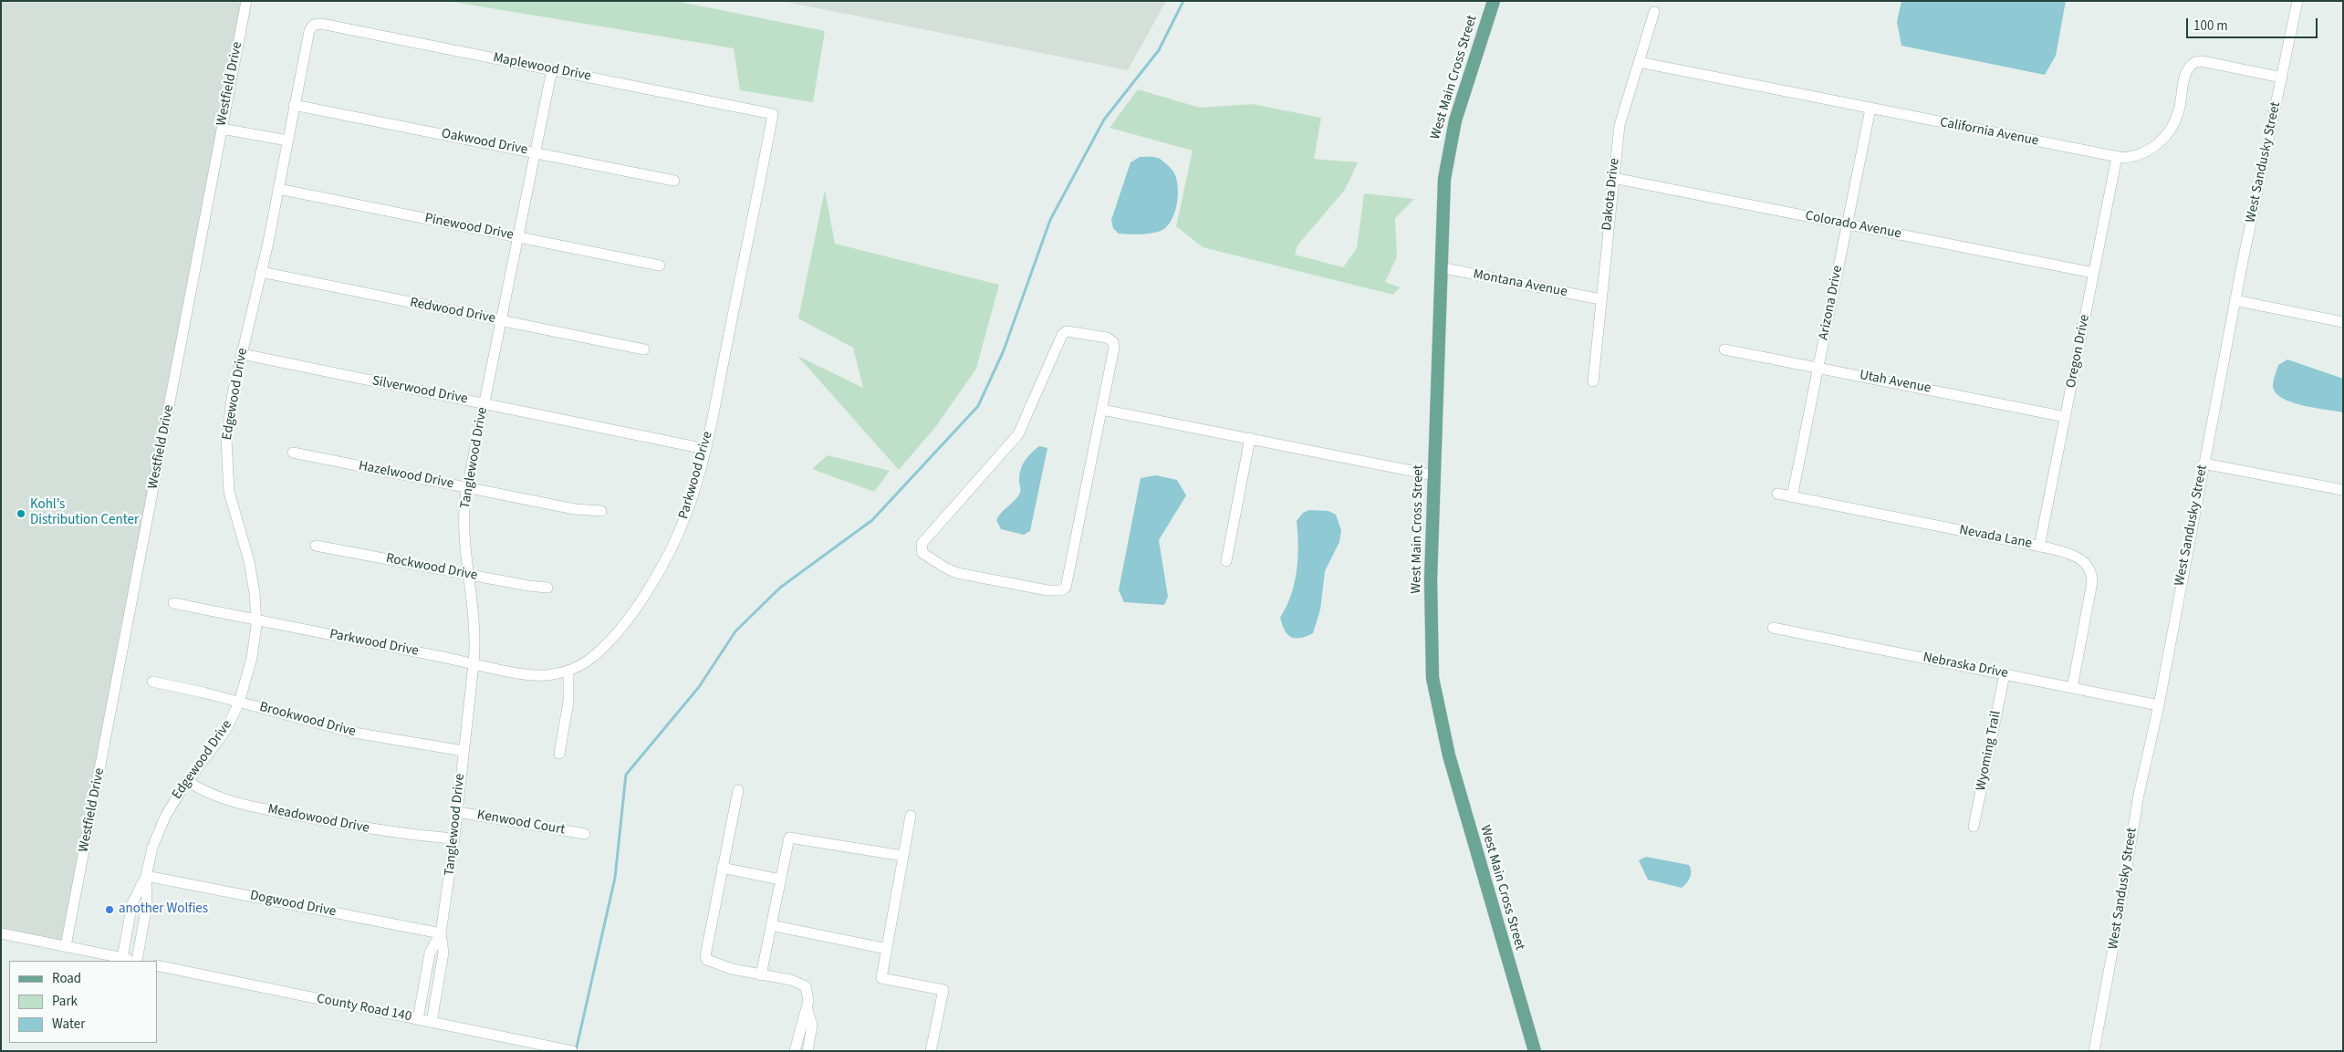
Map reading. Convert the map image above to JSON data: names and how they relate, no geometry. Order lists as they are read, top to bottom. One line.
{"streets":{"main road":["West Main Cross Street"],"street":["Maplewood Drive","Westfield Drive","California Avenue","Oakwood Drive","West Sandusky Street","Dakota Drive","Colorado Avenue","Pinewood Drive","Montana Avenue","Arizona Drive","Redwood Drive","Oregon Drive","Utah Avenue","Silverwood Drive","Edgewood Drive","Tanglewood Drive","Hazelwood Drive","Parkwood Drive","Nevada Lane","Rockwood Drive","Nebraska Drive","Brookwood Drive","Wyoming Trail","Meadowood Drive","Kenwood Court","Dogwood Drive","County Road 140"]},"crossings":[["Maplewood Drive","Edgewood Drive"],["Maplewood Drive","Tanglewood Drive"],["Maplewood Drive","Parkwood Drive"],["West Main Cross Street","Montana Avenue"],["California Avenue","West Sandusky Street"],["California Avenue","Dakota Drive"],["California Avenue","Arizona Drive"],["California Avenue","Oregon Drive"],["Oakwood Drive","Edgewood Drive"],["Oakwood Drive","Tanglewood Drive"],["West Sandusky Street","Nebraska Drive"],["Dakota Drive","Colorado Avenue"],["Dakota Drive","Montana Avenue"],["Colorado Avenue","Arizona Drive"],["Colorado Avenue","Oregon Drive"],["Pinewood Drive","Edgewood Drive"],["Pinewood Drive","Tanglewood Drive"],["Arizona Drive","Utah Avenue"],["Arizona Drive","Nevada Lane"],["Redwood Drive","Edgewood Drive"],["Redwood Drive","Tanglewood Drive"],["Oregon Drive","Utah Avenue"],["Oregon Drive","Nevada Lane"],["Silverwood Drive","Edgewood Drive"],["Silverwood Drive","Tanglewood Drive"],["Silverwood Drive","Parkwood Drive"],["Edgewood Drive","Parkwood Drive"],["Edgewood Drive","Brookwood Drive"],["Edgewood Drive","Meadowood Drive"],["Edgewood Drive","Dogwood Drive"],["Tanglewood Drive","Hazelwood Drive"],["Tanglewood Drive","Parkwood Drive"],["Tanglewood Drive","Rockwood Drive"],["Tanglewood Drive","Brookwood Drive"],["Tanglewood Drive","Meadowood Drive"],["Tanglewood Drive","Kenwood Court"],["Tanglewood Drive","Dogwood Drive"],["Tanglewood Drive","County Road 140"],["Nevada Lane","Nebraska Drive"],["Nebraska Drive","Wyoming Trail"]],"places":["Kohl’s Distribution Center","another Wolfies"],"legend":["Road","Park","Water"],"scale_bar":"100 m"}
